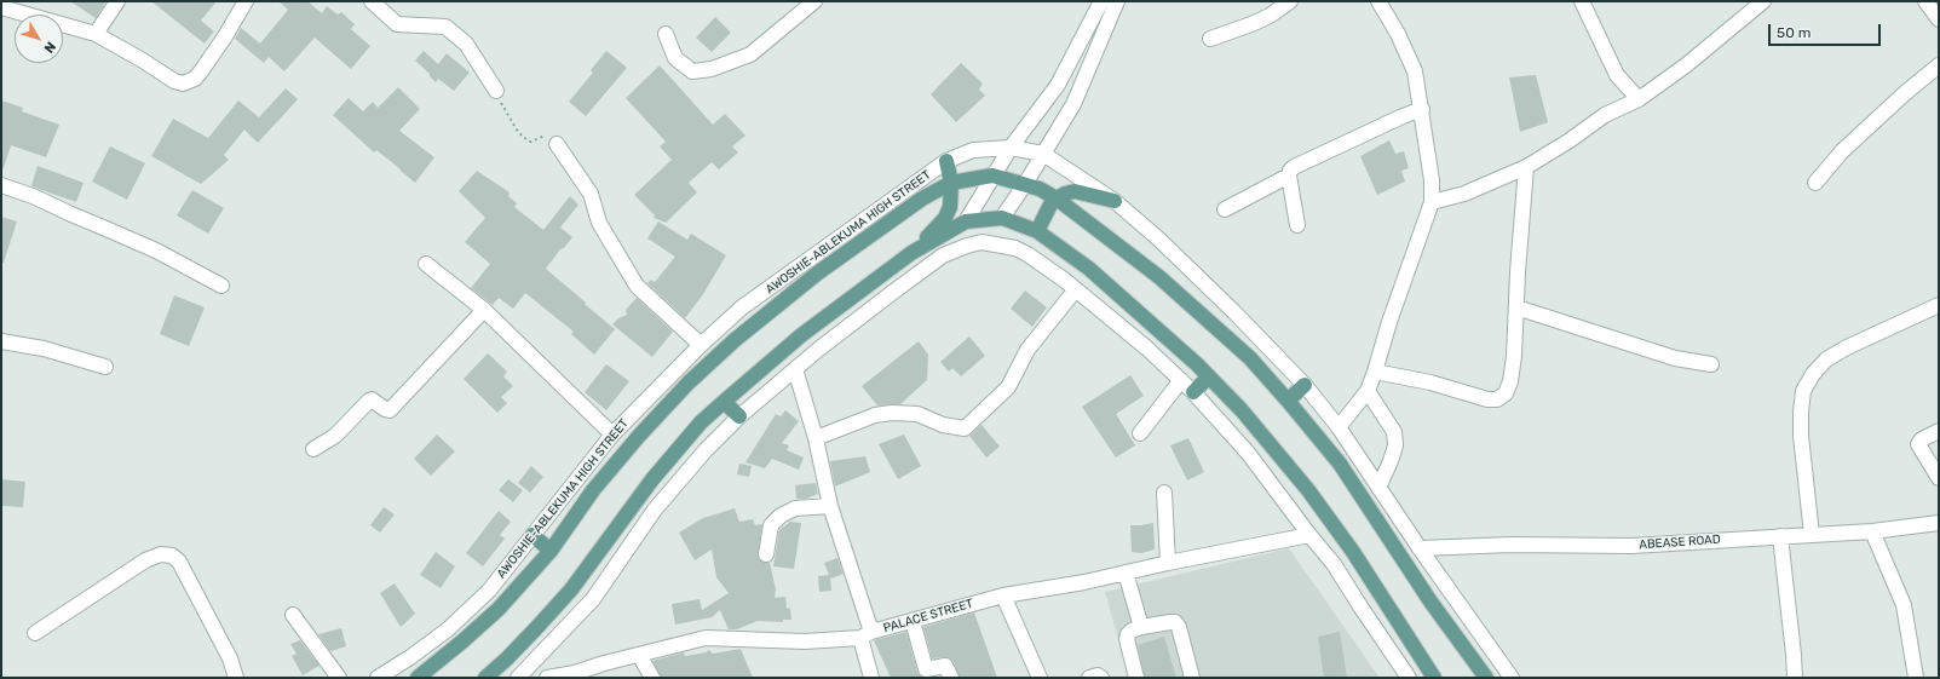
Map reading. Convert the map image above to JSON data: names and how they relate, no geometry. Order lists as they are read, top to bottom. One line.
{"streets":{"main road":["AWOSHIE-ABLEKUMA HIGH STREET"],"street":["ABEASE ROAD","PALACE STREET"]},"scale_bar":"50 m","north":"bottom right"}
